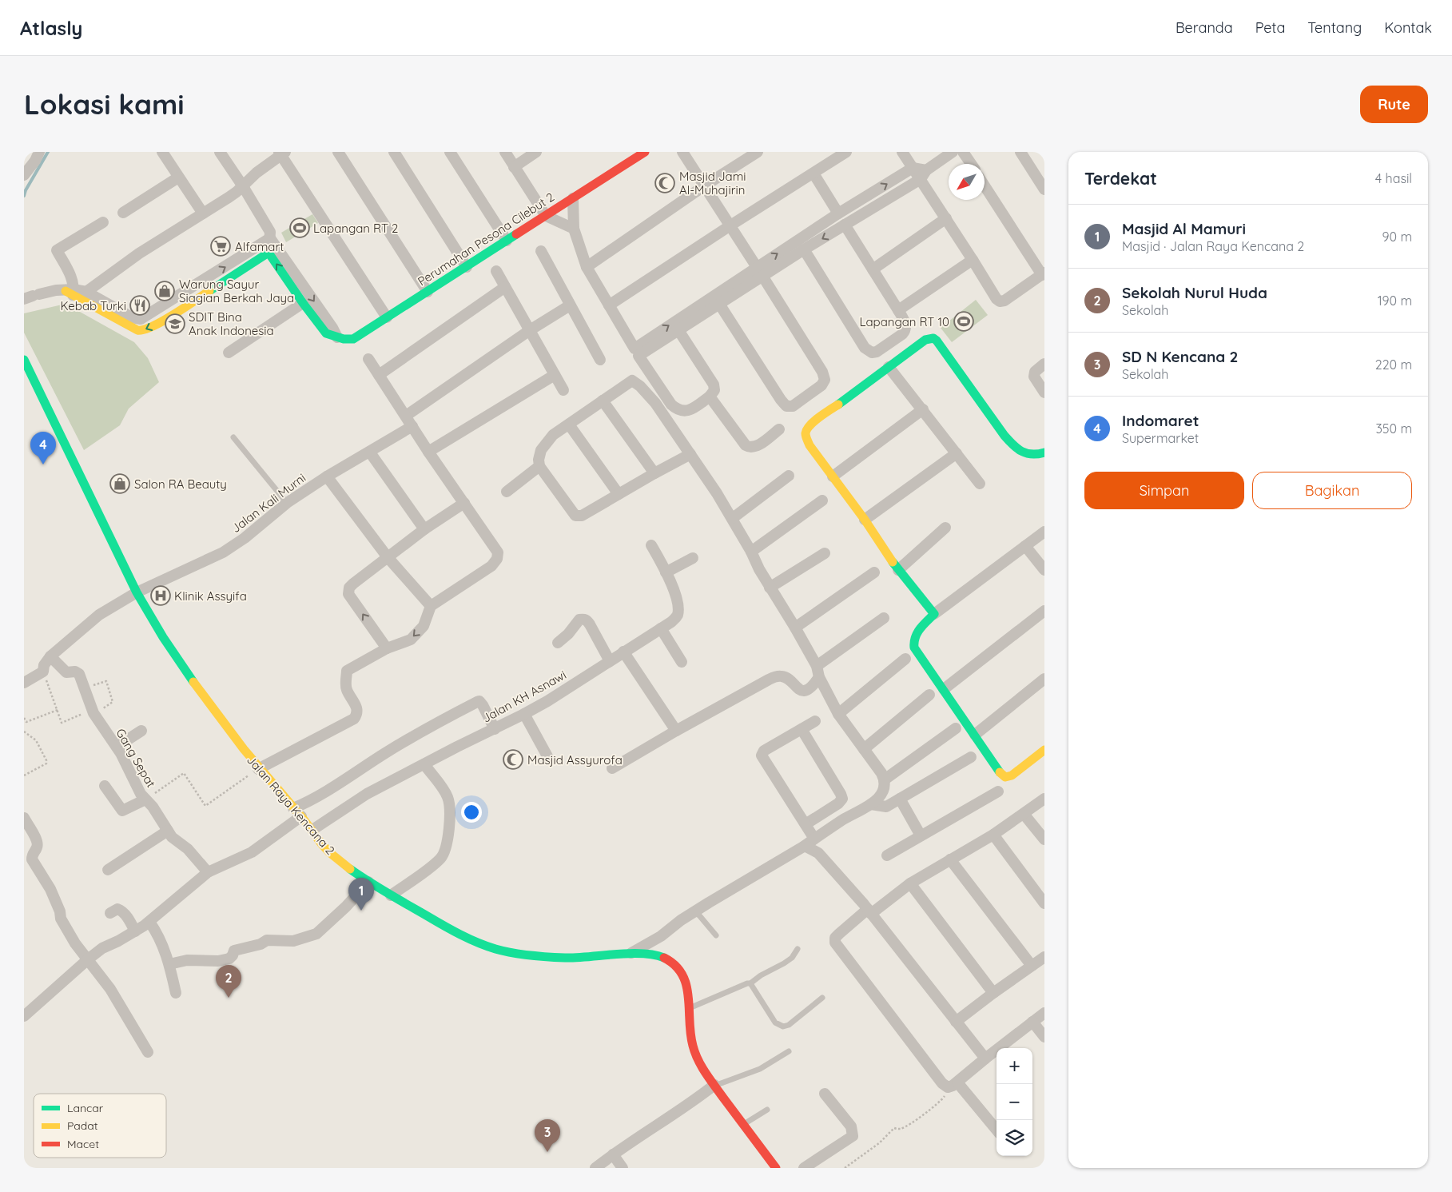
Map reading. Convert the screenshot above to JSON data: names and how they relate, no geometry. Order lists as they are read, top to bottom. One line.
{"streets":{"street":["Perumahan Pesona Cilebut 2","Jalan Kali Murni","Jalan KH Asnawi","Gang Sepat","Jalan Raya Kencana 2"]},"crossings":[["Jalan Kali Murni","Gang Sepat"],["Jalan Kali Murni","Jalan Raya Kencana 2"],["Jalan KH Asnawi","Jalan Raya Kencana 2"]],"places":{"mosque":["Masjid Jami Al-Muhajirin","Masjid Assyurofa"],"sports":["Lapangan RT 2","Lapangan RT 10"],"supermarket":["Alfamart"],"shop":["Warung Sayur Siagian Berkah Jaya","Salon RA Beauty"],"restaurant":["Kebab Turki"],"school or university":["SDIT Bina Anak Indonesia"],"hospital":["Klinik Assyifa"]},"legend":["Lancar","Padat","Macet"],"north":"bottom left","page":{"header":"Atlasly","nav":["Beranda","Peta","Tentang","Kontak"],"buttons":["Rute",["Simpan","Bagikan"]],"title":"Lokasi kami","heading":["Terdekat","4 hasil"],"list":[{"mark":"1","name":"Masjid Al Mamuri","note":"Masjid · Jalan Raya Kencana 2","value":"90 m"},{"mark":"2","name":"Sekolah Nurul Huda","note":"Sekolah","value":"190 m"},{"mark":"3","name":"SD N Kencana 2","note":"Sekolah","value":"220 m"},{"mark":"4","name":"Indomaret","note":"Supermarket","value":"350 m"}],"pins":["4","1","2","3"],"map_buttons":["+","−"]}}
